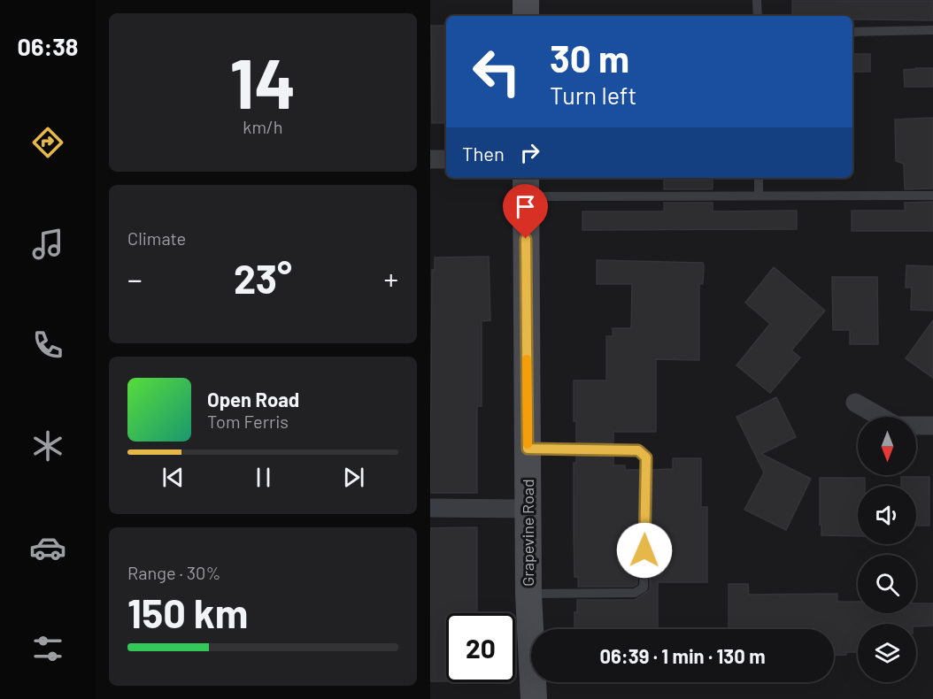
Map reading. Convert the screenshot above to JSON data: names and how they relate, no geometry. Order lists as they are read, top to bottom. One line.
{"streets":{"main road":["Grapevine Road"]},"north":"bottom","page":{"tabs":"06:38","tile":[["14","km/h"],"Climate",["Range · 30%","150 km"]],"turn":["30 m","Turn left"],"then":"Then","heat":["−","23°","+"],"song":["Open Road","Tom Ferris"],"limit":"20","trip":"06:39 · 1 min · 130 m"}}
